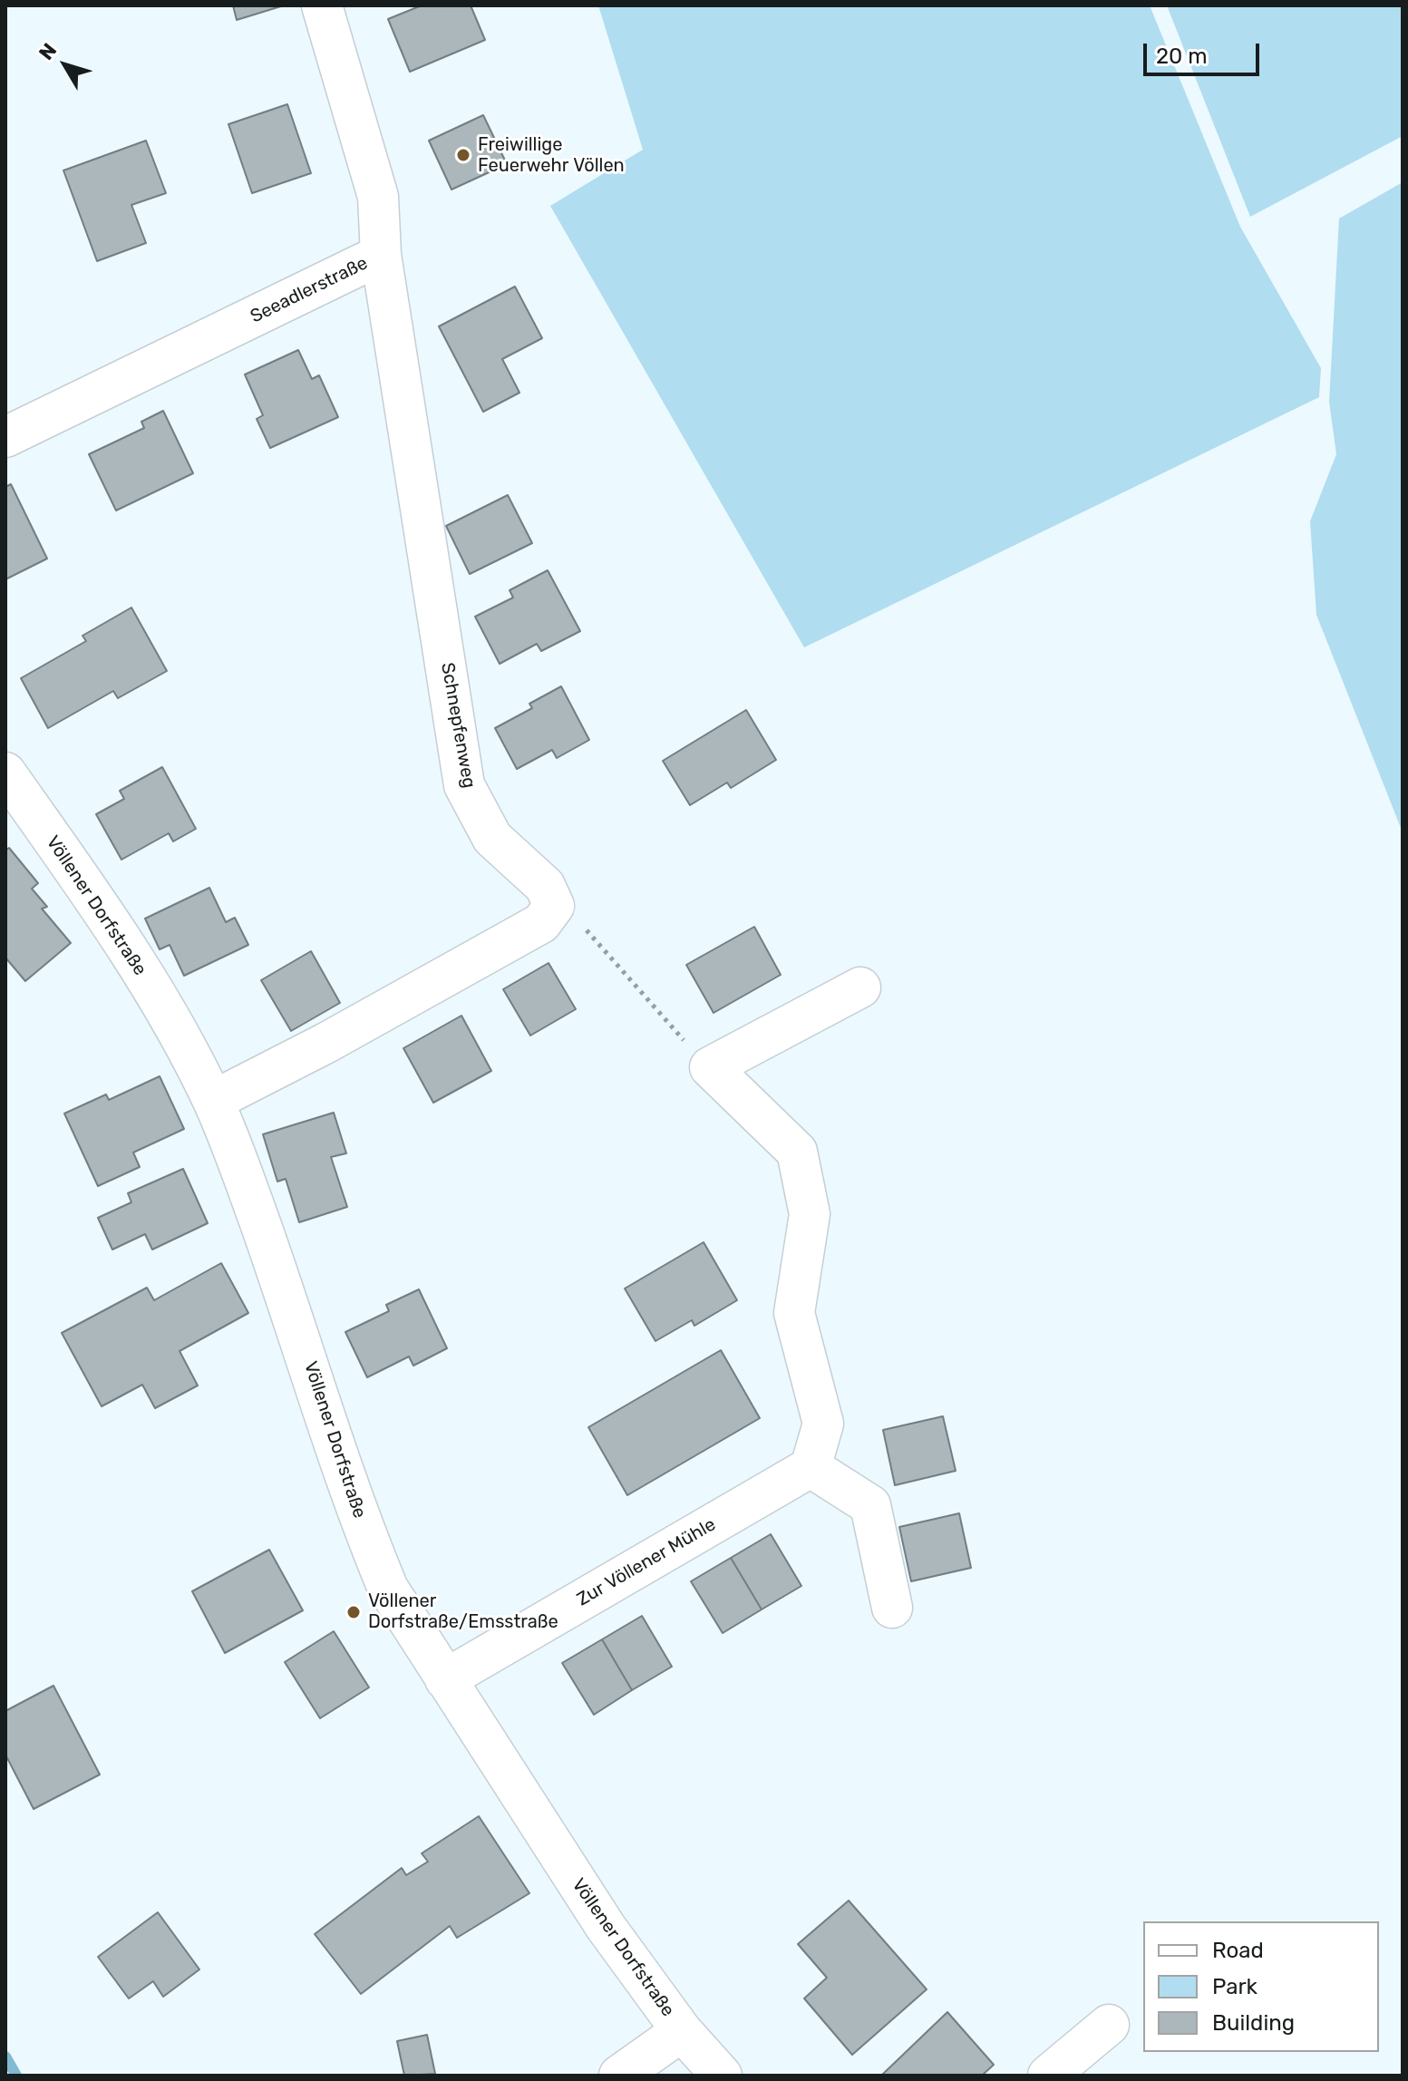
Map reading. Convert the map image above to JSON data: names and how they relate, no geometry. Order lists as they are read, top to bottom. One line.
{"streets":{"street":["Seeadlerstraße","Schnepfenweg","Völlener Dorfstraße","Zur Völlener Mühle"]},"crossings":[["Seeadlerstraße","Schnepfenweg"],["Völlener Dorfstraße","Zur Völlener Mühle"]],"places":["Freiwillige Feuerwehr Völlen","Völlener Dorfstraße/Emsstraße"],"legend":["Road","Park","Building"],"scale_bar":"20 m","north":"top left"}
